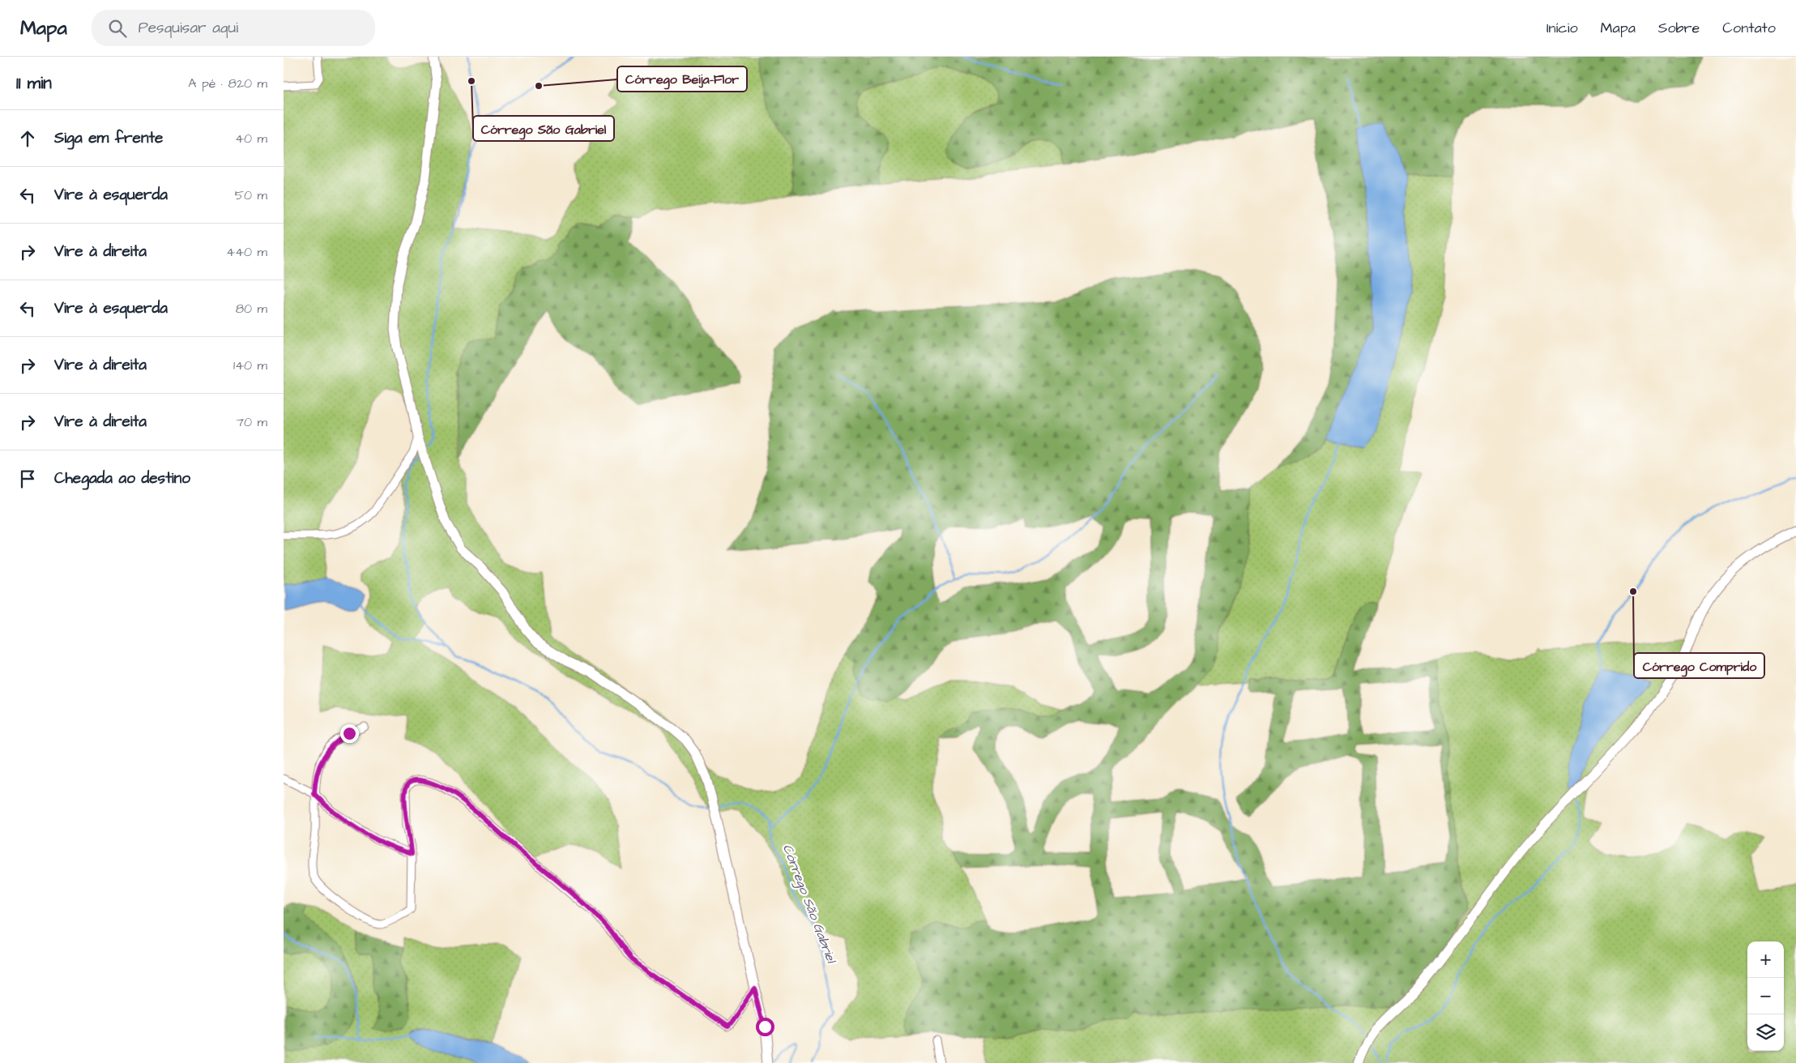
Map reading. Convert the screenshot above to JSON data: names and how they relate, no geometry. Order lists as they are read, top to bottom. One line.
{"water":["Córrego São Gabriel"],"places":["Córrego São Gabriel","Córrego Beija-Flor","Córrego Comprido"],"page":{"header":"Mapa","search":"Pesquisar aqui","nav":["Início","Mapa","Sobre","Contato"],"heading":["11 min","A pé · 820 m"],"list":[["Siga em frente","40 m"],["Vire à esquerda","50 m"],["Vire à direita","440 m"],["Vire à esquerda","80 m"],["Vire à direita","140 m"],["Vire à direita","70 m"],"Chegada ao destino"],"map_buttons":["+","−"]}}
